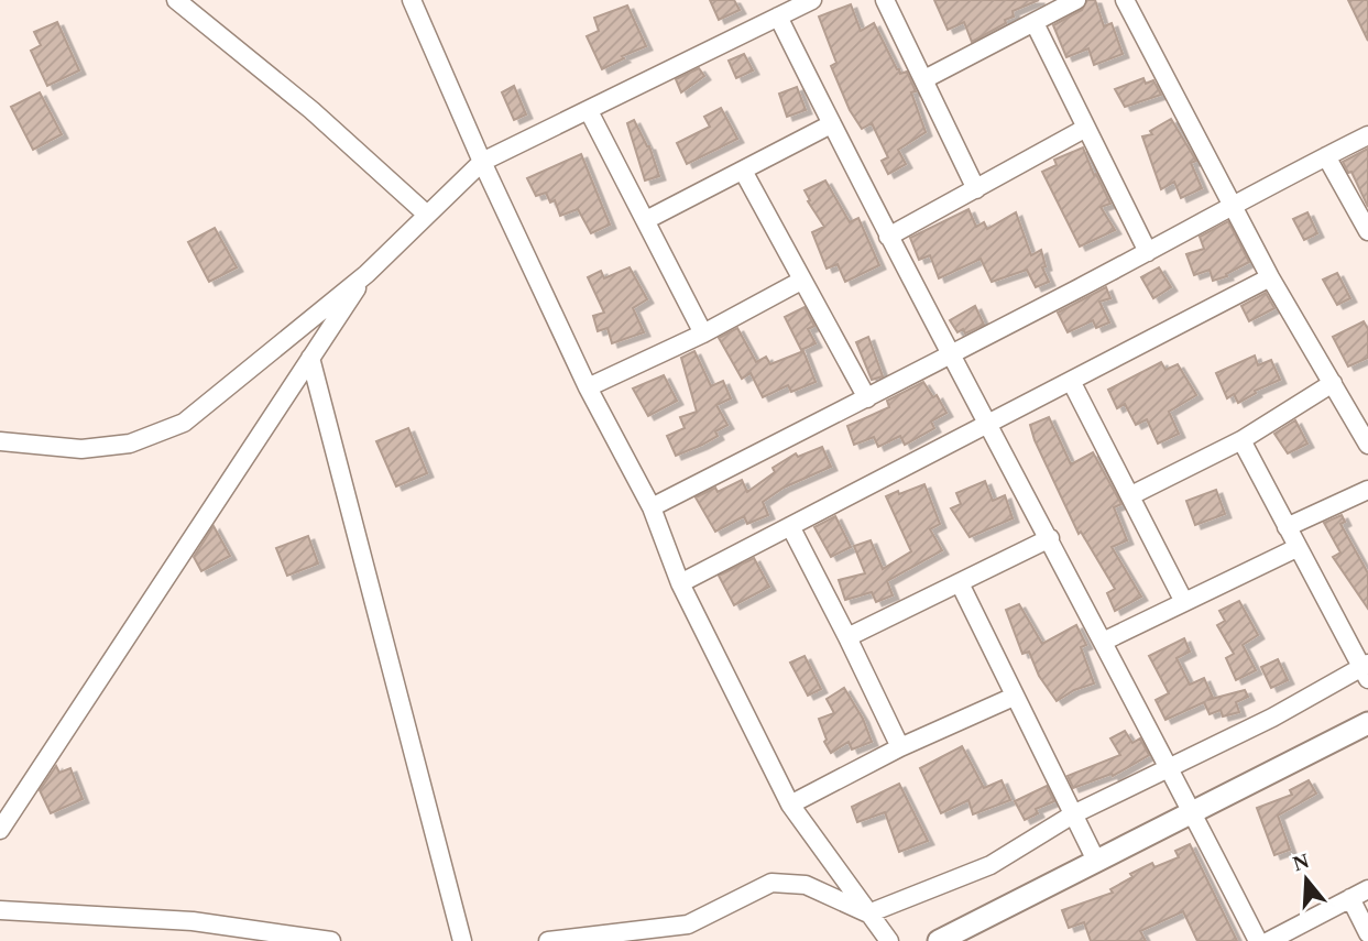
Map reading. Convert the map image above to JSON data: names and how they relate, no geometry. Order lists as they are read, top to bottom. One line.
{"north":"top"}
